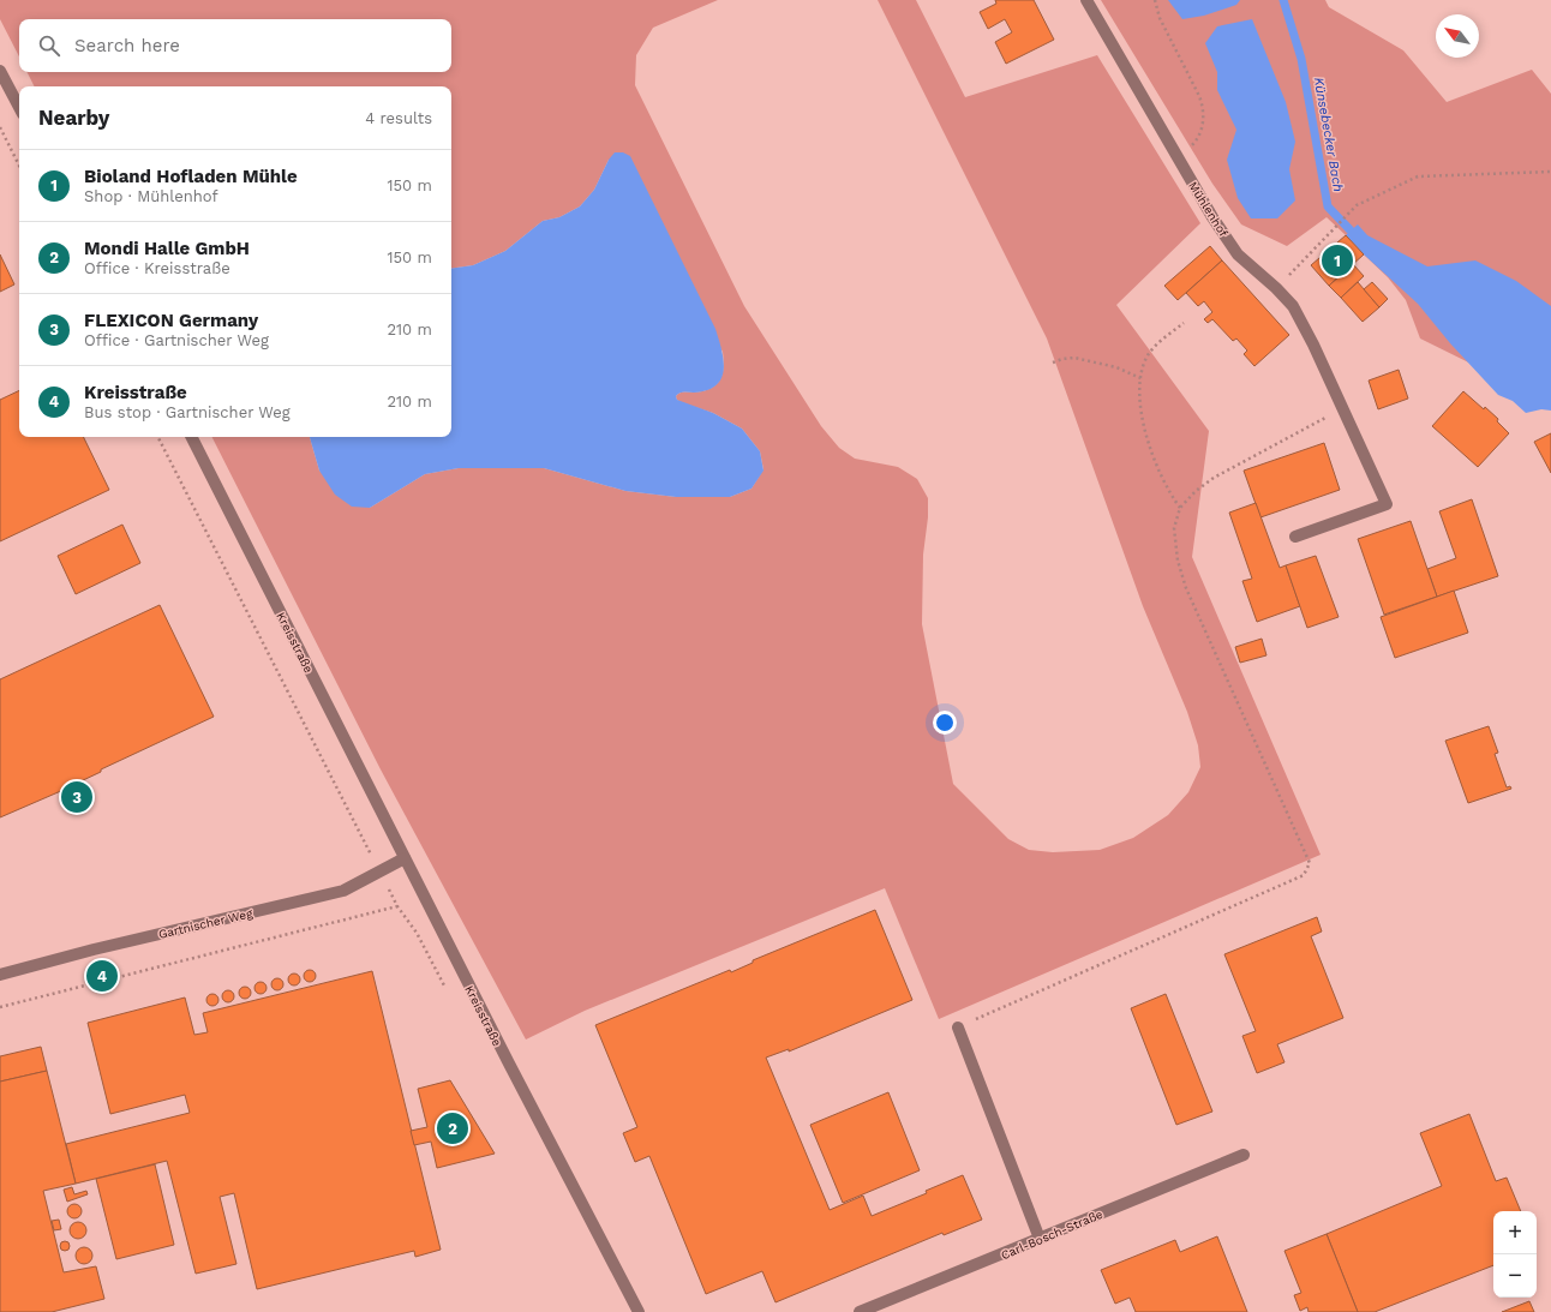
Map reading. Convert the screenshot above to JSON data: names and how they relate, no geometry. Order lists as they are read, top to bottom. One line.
{"streets":{"street":["Mühlenhof","Kreisstraße","Gartnischer Weg","Carl-Bosch-Straße"]},"crossings":[["Kreisstraße","Gartnischer Weg"]],"water":["Künsebecker Bach"],"north":"top left","page":{"search":"Search here","heading":["Nearby","4 results"],"list":[{"mark":"1","name":"Bioland Hofladen Mühle","note":"Shop · Mühlenhof","value":"150 m"},{"mark":"2","name":"Mondi Halle GmbH","note":"Office · Kreisstraße","value":"150 m"},{"mark":"3","name":"FLEXICON Germany","note":"Office · Gartnischer Weg","value":"210 m"},{"mark":"4","name":"Kreisstraße","note":"Bus stop · Gartnischer Weg","value":"210 m"}],"pins":["1","3","4","2"],"map_buttons":["+","−"]}}
